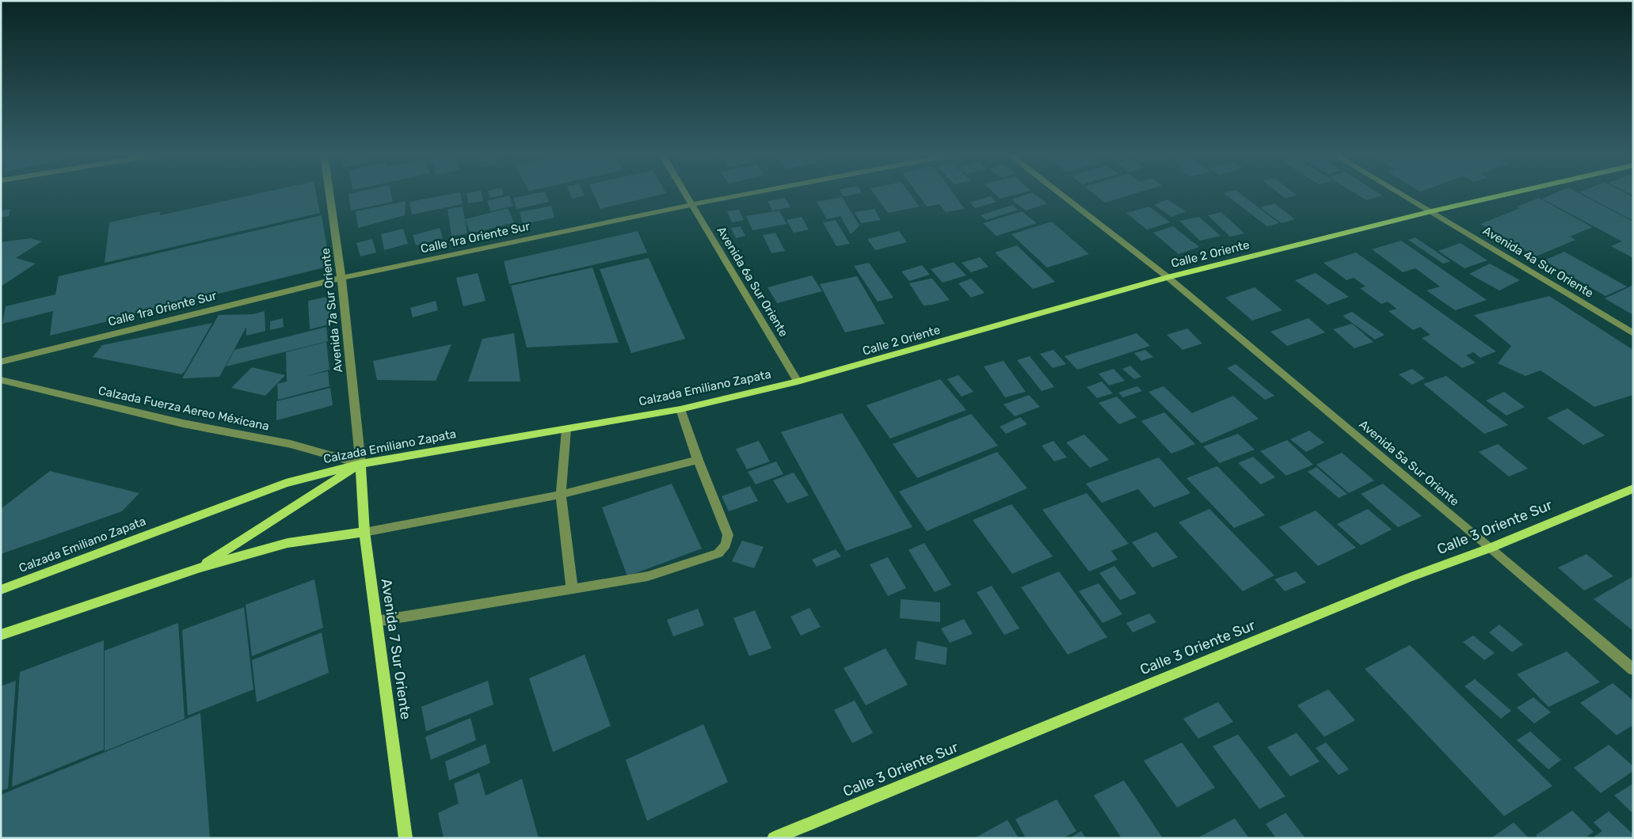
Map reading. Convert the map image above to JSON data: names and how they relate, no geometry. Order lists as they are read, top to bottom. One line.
{"streets":{"main road":["Calle 2 Oriente","Calzada Emiliano Zapata","Calle 3 Oriente Sur","Avenida 7 Sur Oriente"],"street":["Calle 1ra Oriente Sur","Avenida 4a Sur Oriente","Avenida 6a Sur Oriente","Avenida 7a Sur Oriente","Calzada Fuerza Aereo Méxicana","Avenida 5a Sur Oriente"]},"crossings":[["Calle 1ra Oriente Sur","Avenida 6a Sur Oriente"],["Calle 1ra Oriente Sur","Avenida 7a Sur Oriente"],["Calle 2 Oriente","Avenida 4a Sur Oriente"],["Calle 2 Oriente","Avenida 6a Sur Oriente"],["Calle 2 Oriente","Calzada Emiliano Zapata"],["Calle 2 Oriente","Avenida 5a Sur Oriente"],["Avenida 6a Sur Oriente","Calzada Emiliano Zapata"],["Avenida 7a Sur Oriente","Calzada Emiliano Zapata"],["Avenida 7a Sur Oriente","Calzada Fuerza Aereo Méxicana"],["Avenida 7a Sur Oriente","Avenida 7 Sur Oriente"],["Calzada Emiliano Zapata","Calzada Fuerza Aereo Méxicana"],["Calzada Emiliano Zapata","Avenida 7 Sur Oriente"],["Calzada Fuerza Aereo Méxicana","Avenida 7 Sur Oriente"],["Avenida 5a Sur Oriente","Calle 3 Oriente Sur"]]}
